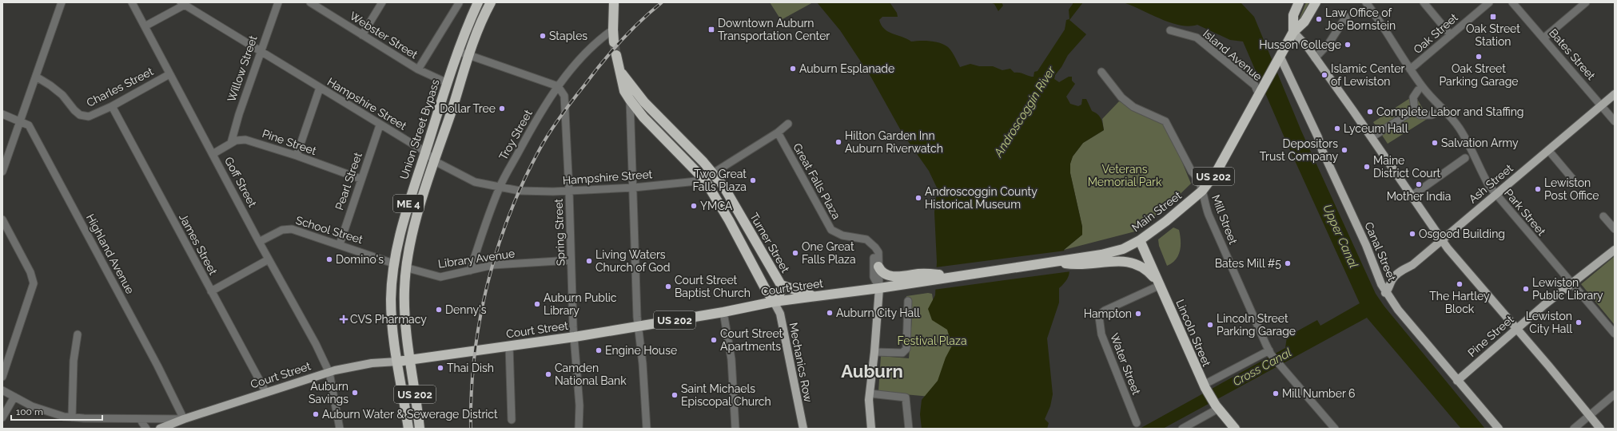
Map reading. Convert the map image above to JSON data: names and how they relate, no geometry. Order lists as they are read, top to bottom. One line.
{"streets":{"highway":["Union Street Bypass","US 202","ME 4","Main Street","Turner Street","Court Street","Lincoln Street"],"main road":["Pine Street","Ash Street","Canal Street","Mechanics Row"],"street":["Oak Street","Webster Street","Bates Street","Island Avenue","Willow Street","Charles Street","Hampshire Street","Troy Street","Pearl Street","Great Falls Plaza","Goff Street","Park Street","Mill Street","School Street","Spring Street","James Street","Highland Avenue","Library Avenue","Water Street"]},"crossings":[["Oak Street","Park Street"],["Webster Street","Union Street Bypass"],["Bates Street","Ash Street"],["Island Avenue","Main Street"],["Willow Street","Hampshire Street"],["Willow Street","Pine Street"],["Charles Street","Goff Street"],["Charles Street","James Street"],["Hampshire Street","Union Street Bypass"],["Hampshire Street","Troy Street"],["Hampshire Street","Pearl Street"],["Hampshire Street","ME 4"],["Hampshire Street","Spring Street"],["Hampshire Street","Turner Street"],["Union Street Bypass","US 202"],["Union Street Bypass","School Street"],["Union Street Bypass","Court Street"],["Troy Street","Spring Street"],["Troy Street","Library Avenue"],["Pine Street","Pearl Street"],["Pine Street","Goff Street"],["Pine Street","Park Street"],["Pine Street","Canal Street"],["US 202","ME 4"],["US 202","Court Street"],["Pearl Street","School Street"],["Goff Street","School Street"],["Goff Street","Court Street"],["Ash Street","Park Street"],["Ash Street","Canal Street"],["ME 4","Library Avenue"],["ME 4","Court Street"],["Main Street","Mill Street"],["Main Street","Canal Street"],["Main Street","Court Street"],["Main Street","Lincoln Street"],["Spring Street","Library Avenue"],["Spring Street","Court Street"],["Turner Street","Court Street"],["Turner Street","Mechanics Row"],["James Street","Court Street"],["Highland Avenue","Court Street"],["Court Street","Mechanics Row"],["Lincoln Street","Water Street"]],"districts":["Auburn"],"water":["Androscoggin River","Upper Canal","Cross Canal"],"parks":["Veterans Memorial Park","Festival Plaza"],"places":{"transit":["Oak Street Station","Downtown Auburn Transportation Center"],"other":["Law Office of Joe Bornstein","Staples","Husson College","Oak Street Parking Garage","Auburn Esplanade","Islamic Center of Lewiston","Dollar Tree","Complete Labor and Staffing","Lyceum Hall","Hilton Garden Inn Auburn Riverwatch","Salvation Army","Depositors Trust Company","Maine District Court","Two Great Falls Plaza","Mother India","Lewiston Post Office","Androscoggin County Historical Museum","YMCA","Osgood Building","One Great Falls Plaza","Domino's","Living Waters Church of God","Bates Mill #5","The Hartley Block","Court Street Baptist Church","Lewiston Public Library","Auburn Public Library","Denny's","Auburn City Hall","Hampton","Lewiston City Hall","Lincoln Street Parking Garage","Court Street Apartments","Engine House","Thai Dish","Camden National Bank","Auburn Savings","Mill Number 6","Saint Michaels Episcopal Church","Auburn Water & Sewerage District"],"health":["CVS Pharmacy"]},"scale_bar":"100 m"}
